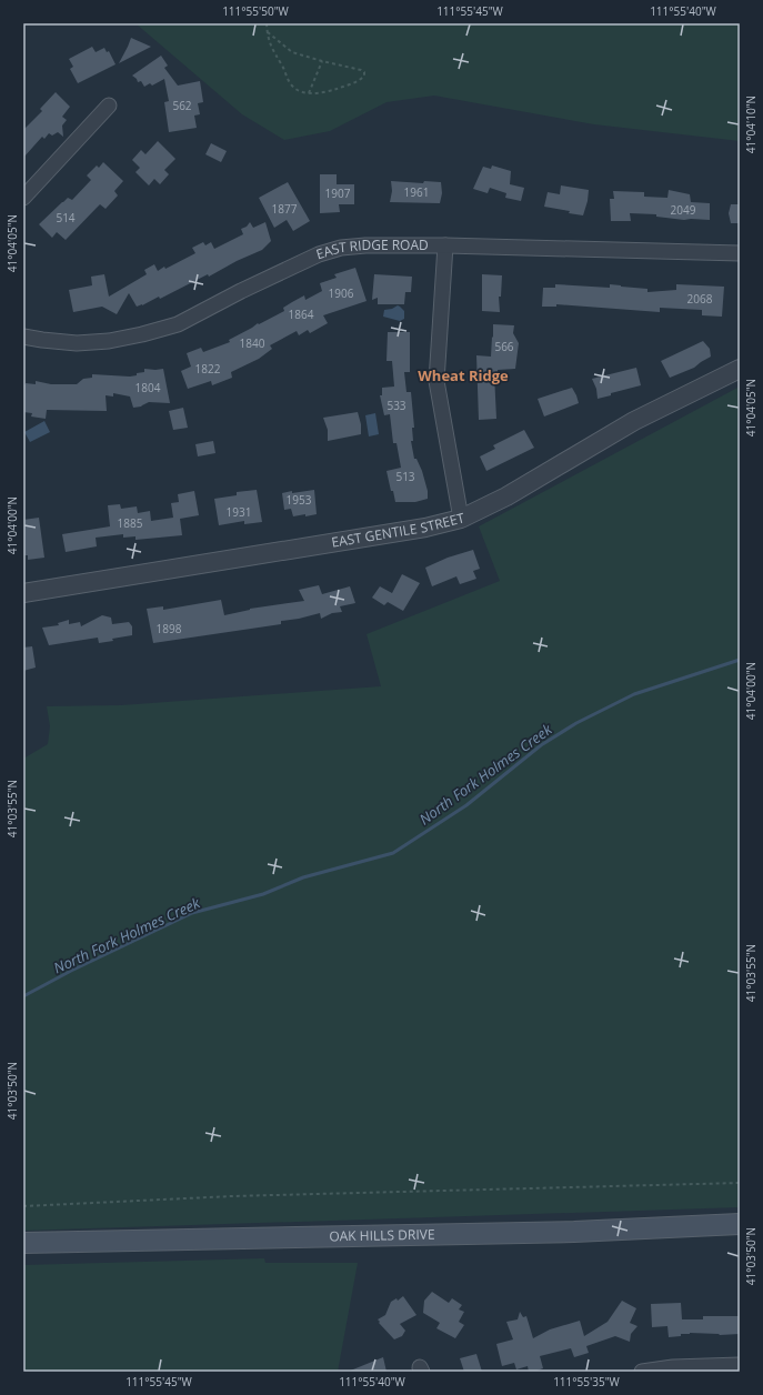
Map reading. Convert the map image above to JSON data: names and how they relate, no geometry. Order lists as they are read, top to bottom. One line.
{"streets":{"main road":["OAK HILLS DRIVE"],"street":["EAST RIDGE ROAD","EAST GENTILE STREET"]},"districts":["Wheat Ridge"],"water":["North Fork Holmes Creek"],"house_numbers":["562","1961","1907","1877","2049","514","1906","2068","1864","1840","566","1822","1804","533","513","1953","1931","1885","1898"],"coordinates":["111°55'50\"W","111°55'45\"W","111°55'40\"W","41°04'10\"N","41°04'05\"N","41°04'00\"N","41°03'55\"N","41°03'50\"N","111°55'35\"W"]}
